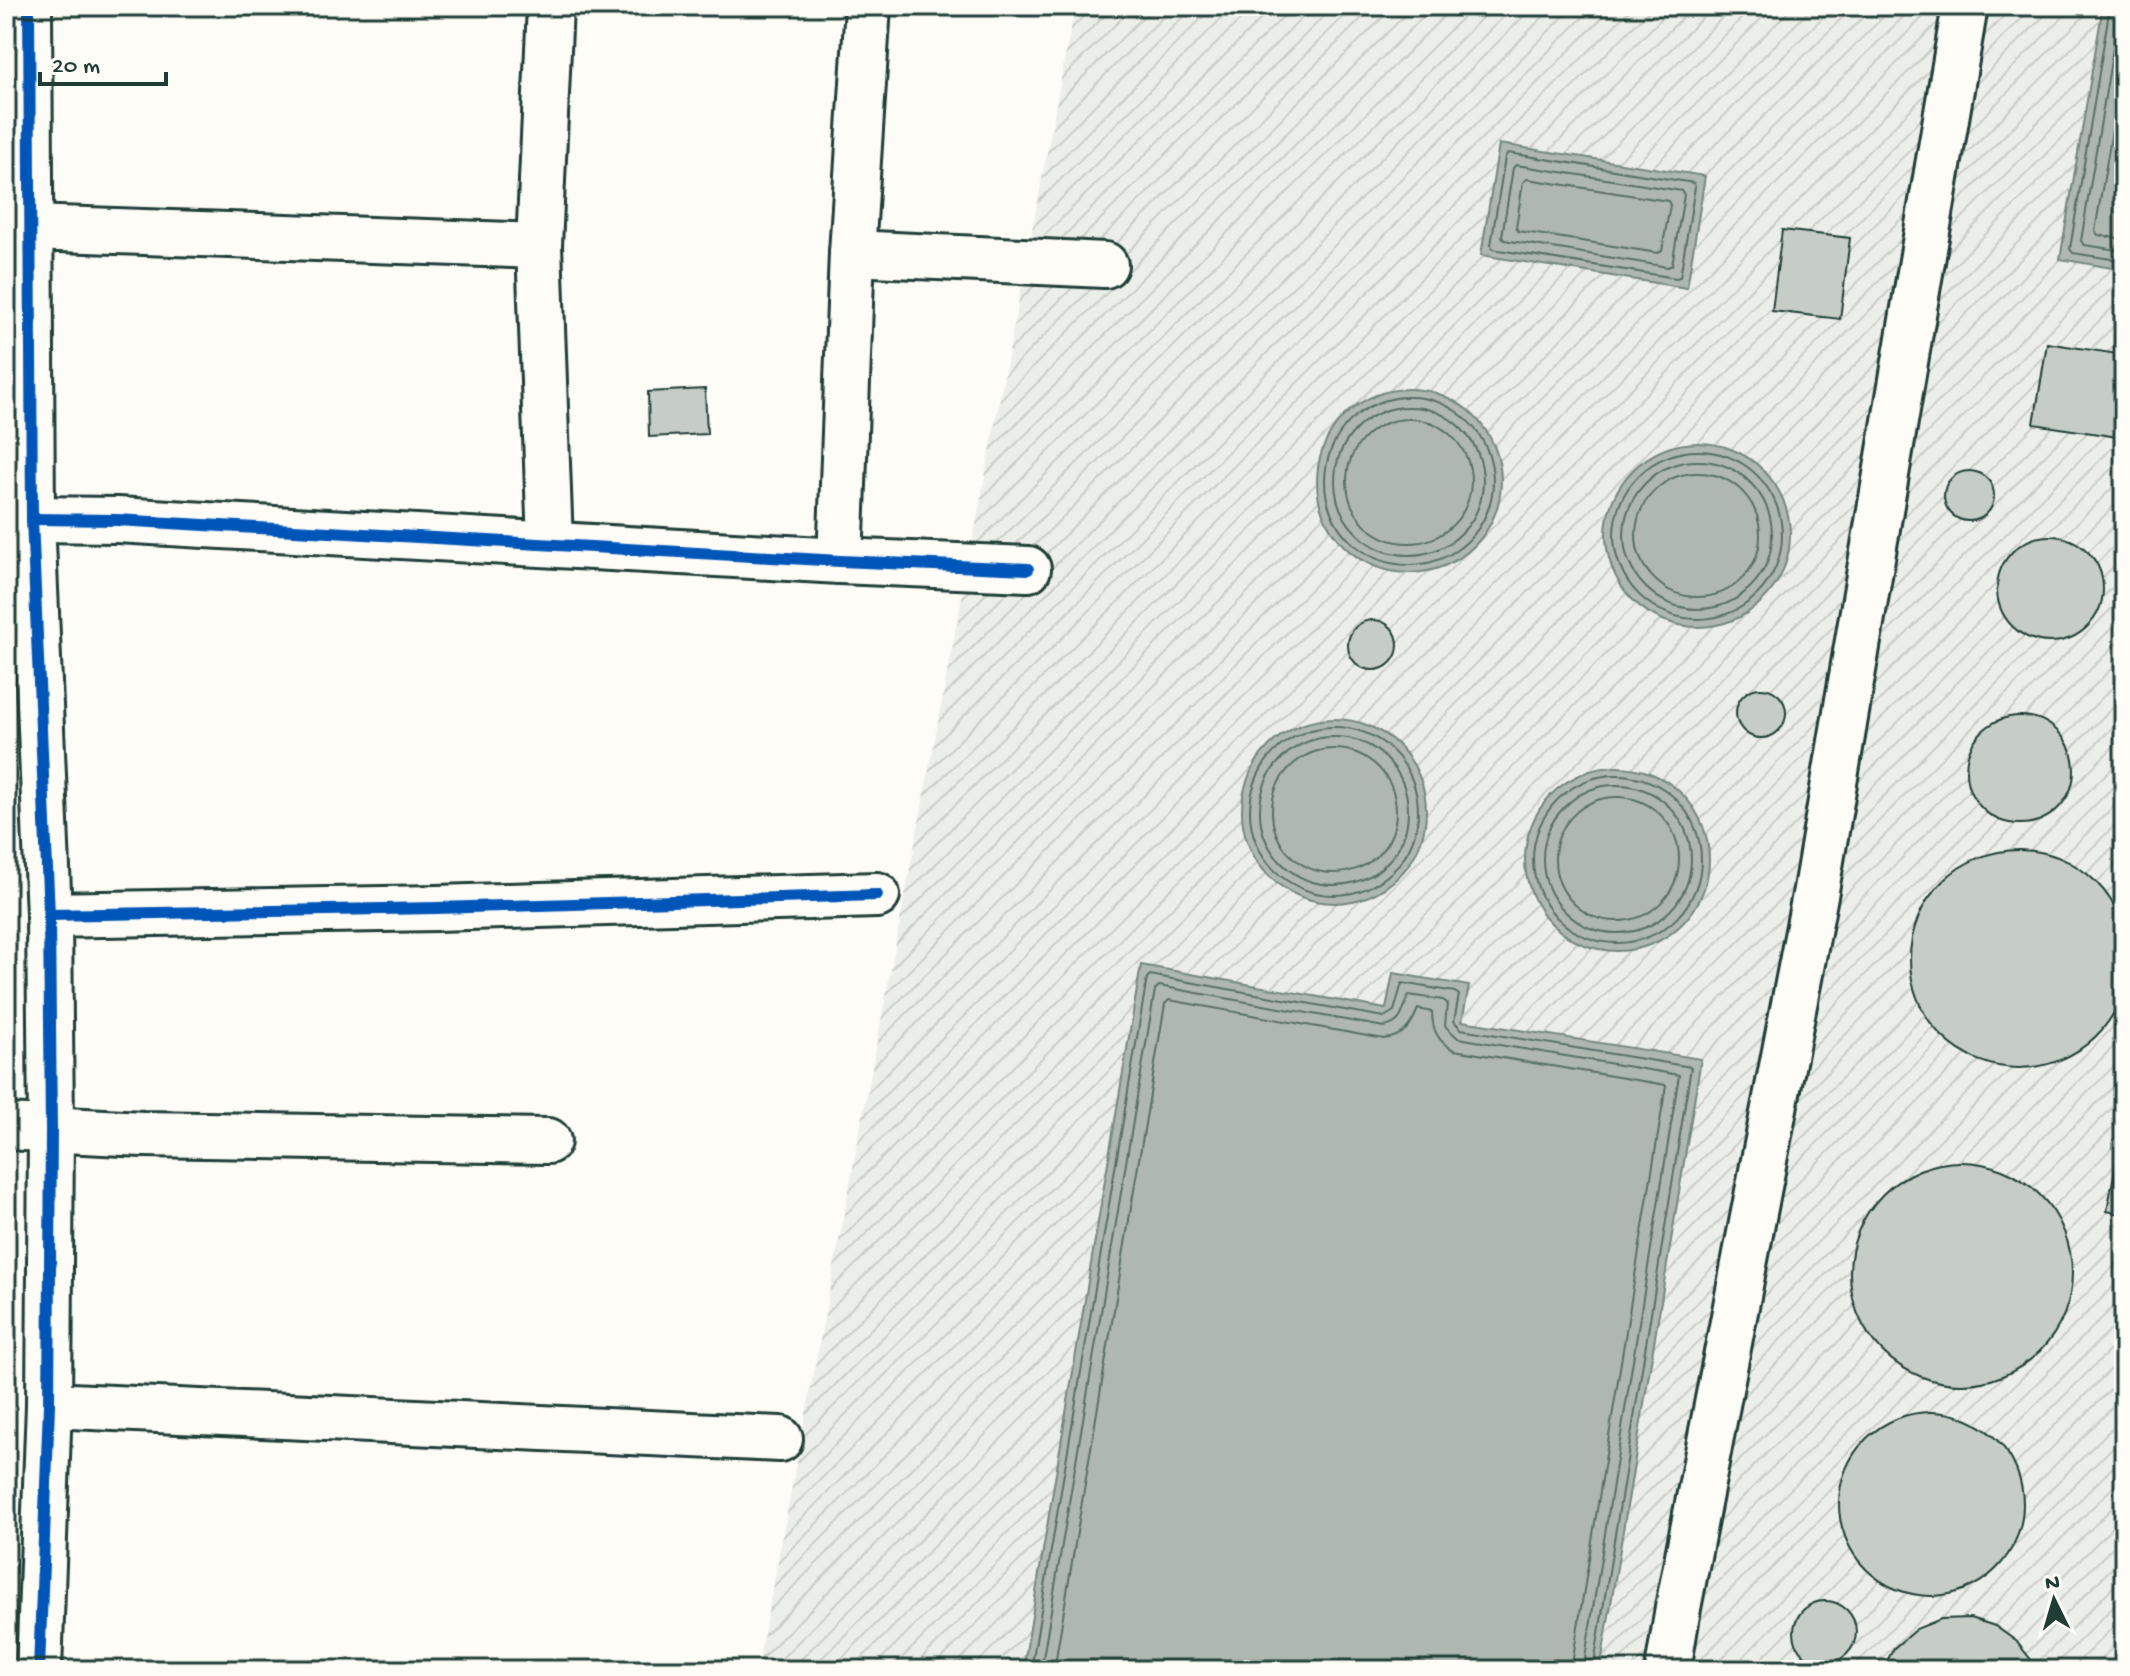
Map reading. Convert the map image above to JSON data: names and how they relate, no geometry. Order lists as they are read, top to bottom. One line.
{"scale_bar":"20 m","north":"top"}
